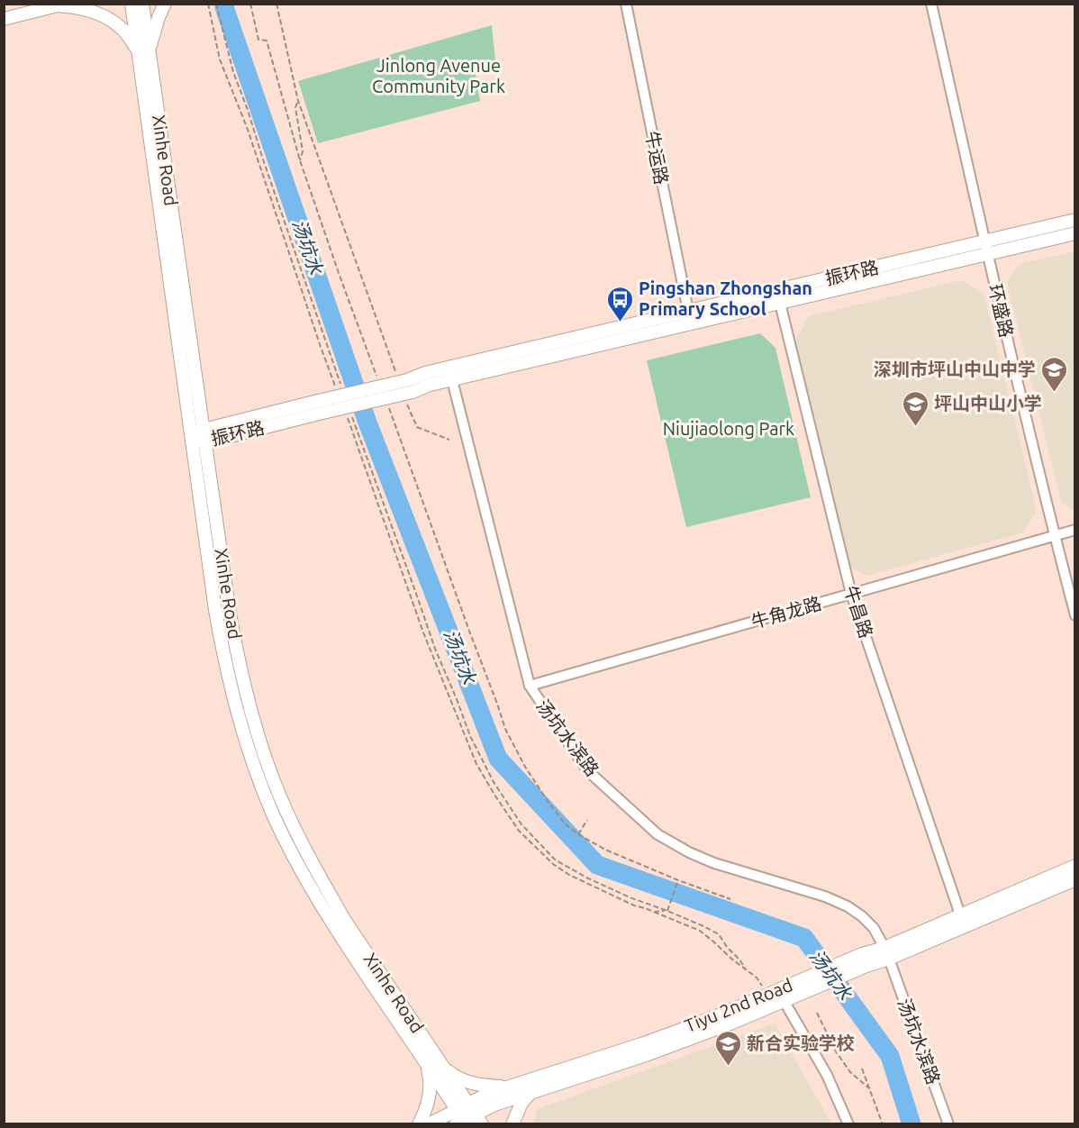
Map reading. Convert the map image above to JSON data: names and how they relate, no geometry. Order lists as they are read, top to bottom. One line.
{"streets":{"street":["牛运路","Xinhe Road","振环路","环盛路","牛昌路","牛角龙路","汤坑水滨路","Tiyu 2nd Road"]},"crossings":[["牛运路","振环路"],["Xinhe Road","振环路"],["Xinhe Road","Tiyu 2nd Road"],["振环路","环盛路"],["振环路","牛昌路"],["振环路","汤坑水滨路"],["环盛路","牛角龙路"],["牛昌路","牛角龙路"],["牛昌路","Tiyu 2nd Road"],["牛角龙路","汤坑水滨路"],["汤坑水滨路","Tiyu 2nd Road"]],"water":["汤坑水"],"parks":["Jinlong Avenue Community Park","Niujiaolong Park"],"places":{"bus stop":["Pingshan Zhongshan Primary School"],"school or university":["深圳市坪山中山中学","坪山中山小学","新合实验学校"]}}
